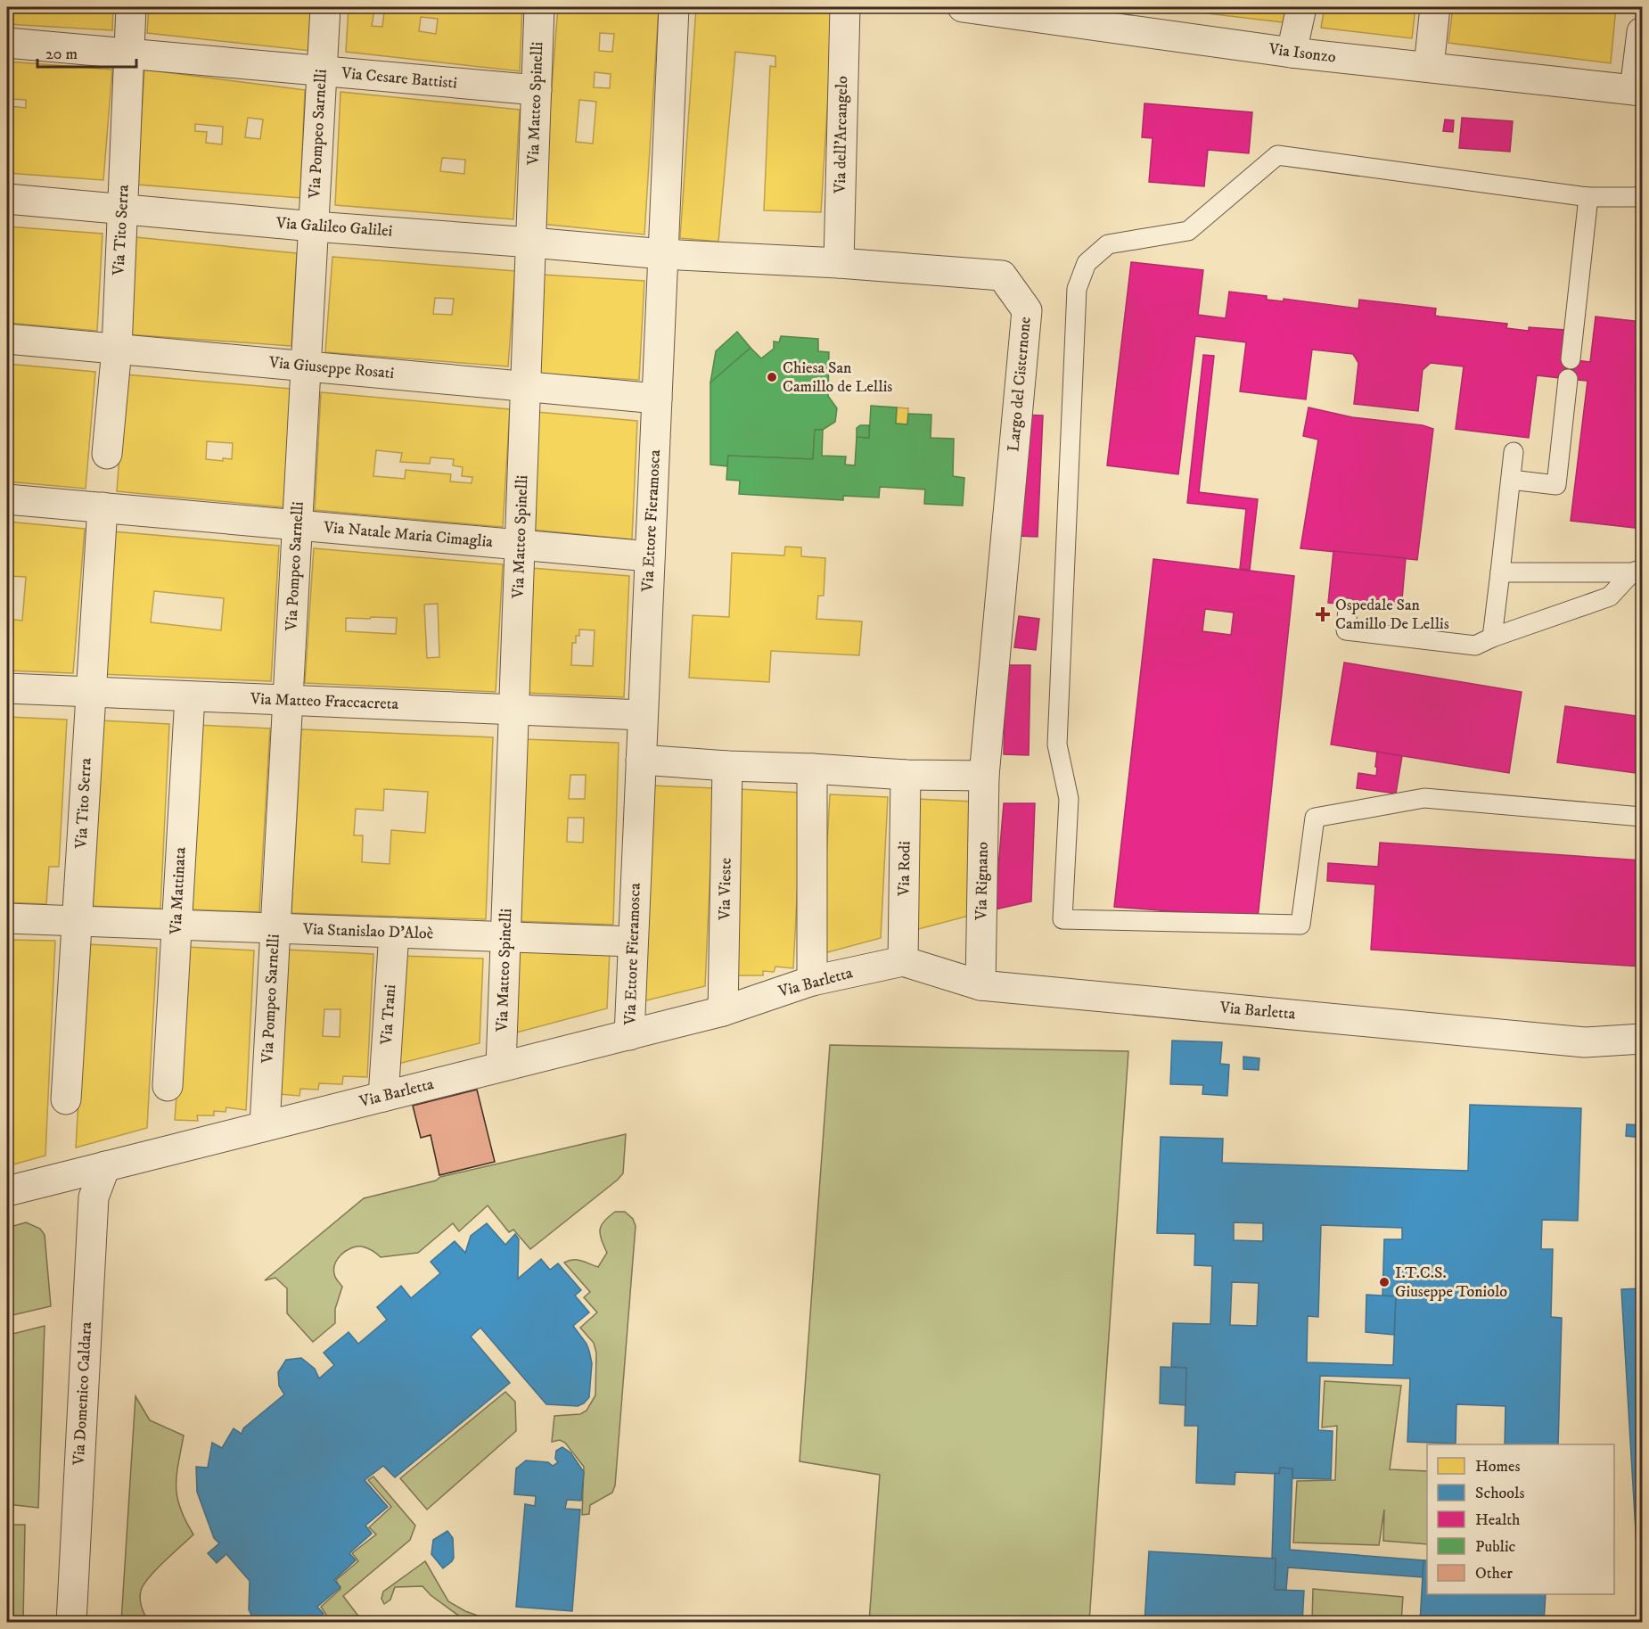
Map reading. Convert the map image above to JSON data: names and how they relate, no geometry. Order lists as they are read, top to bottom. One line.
{"streets":{"street":["Via Isonzo","Via Cesare Battisti","Via Matteo Spinelli","Via Pompeo Sarnelli","Via dell'Arcangelo","Via Galileo Galilei","Via Tito Serra","Via Giuseppe Rosati","Largo del Cisternone","Via Ettore Fieramosca","Via Natale Maria Cimaglia","Via Matteo Fraccacreta","Via Rodi","Via Rignano","Via Vieste","Via Mattinata","Via Stanislao D'Aloè","Via Barletta","Via Trani","Via Domenico Caldara"]},"crossings":[["Via Cesare Battisti","Via Matteo Spinelli"],["Via Cesare Battisti","Via Pompeo Sarnelli"],["Via Cesare Battisti","Via Tito Serra"],["Via Matteo Spinelli","Via Galileo Galilei"],["Via Matteo Spinelli","Via Giuseppe Rosati"],["Via Matteo Spinelli","Via Natale Maria Cimaglia"],["Via Matteo Spinelli","Via Matteo Fraccacreta"],["Via Matteo Spinelli","Via Stanislao D'Aloè"],["Via Matteo Spinelli","Via Barletta"],["Via Pompeo Sarnelli","Via Galileo Galilei"],["Via Pompeo Sarnelli","Via Giuseppe Rosati"],["Via Pompeo Sarnelli","Via Natale Maria Cimaglia"],["Via Pompeo Sarnelli","Via Matteo Fraccacreta"],["Via Pompeo Sarnelli","Via Stanislao D'Aloè"],["Via Pompeo Sarnelli","Via Barletta"],["Via dell'Arcangelo","Largo del Cisternone"],["Via Galileo Galilei","Via Tito Serra"],["Via Galileo Galilei","Largo del Cisternone"],["Via Galileo Galilei","Via Ettore Fieramosca"],["Via Tito Serra","Via Giuseppe Rosati"],["Via Tito Serra","Via Natale Maria Cimaglia"],["Via Tito Serra","Via Matteo Fraccacreta"],["Via Tito Serra","Via Stanislao D'Aloè"],["Via Giuseppe Rosati","Via Ettore Fieramosca"],["Largo del Cisternone","Via Ettore Fieramosca"],["Largo del Cisternone","Via Rignano"],["Via Ettore Fieramosca","Via Natale Maria Cimaglia"],["Via Ettore Fieramosca","Via Matteo Fraccacreta"],["Via Ettore Fieramosca","Via Stanislao D'Aloè"],["Via Ettore Fieramosca","Via Barletta"],["Via Matteo Fraccacreta","Via Mattinata"],["Via Rodi","Via Barletta"],["Via Rignano","Via Barletta"],["Via Vieste","Via Barletta"],["Via Mattinata","Via Stanislao D'Aloè"],["Via Stanislao D'Aloè","Via Trani"],["Via Barletta","Via Trani"],["Via Barletta","Via Domenico Caldara"]],"places":{"other":["Chiesa San Camillo de Lellis","I.T.C.S. Giuseppe Toniolo"],"health":["Ospedale San Camillo De Lellis"]},"legend":["Homes","Schools","Health","Public","Other"],"scale_bar":"20 m"}
